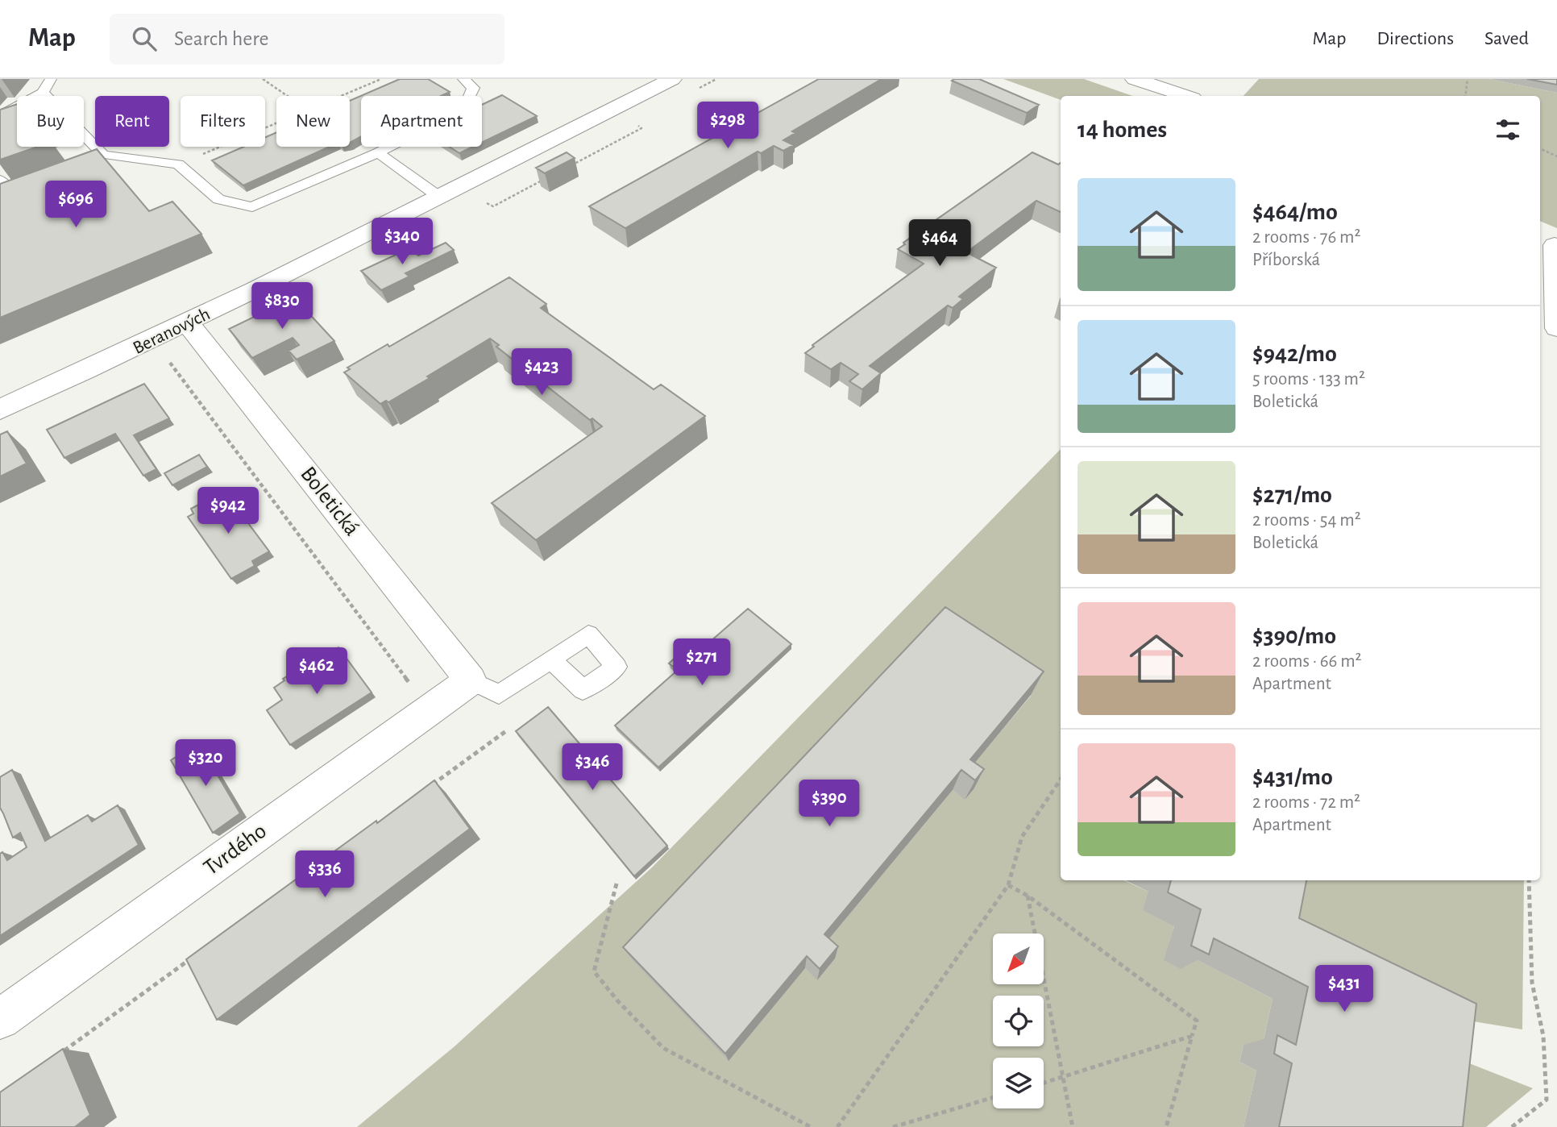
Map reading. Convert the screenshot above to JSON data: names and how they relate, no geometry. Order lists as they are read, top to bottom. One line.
{"streets":{"street":["Beranových","Boletická","Tvrdého"]},"crossings":[["Beranových","Boletická"],["Boletická","Tvrdého"]],"north":"bottom left","page":{"header":"Map","search":"Search here","nav":["Map","Directions","Saved"],"chip":["Buy","Rent","Filters","New","Apartment"],"heading":"14 homes","price":["$298","$696","$340","$464","$830","$423","$942","$271","$462","$320","$346","$390","$336","$431"],"list":[{"name":"$464/mo","note":"2 rooms · 76 m² · Příborská"},{"name":"$942/mo","note":"5 rooms · 133 m² · Boletická"},{"name":"$271/mo","note":"2 rooms · 54 m² · Boletická"},{"name":"$390/mo","note":"2 rooms · 66 m² · Apartment"},{"name":"$431/mo","note":"2 rooms · 72 m² · Apartment"}]}}
